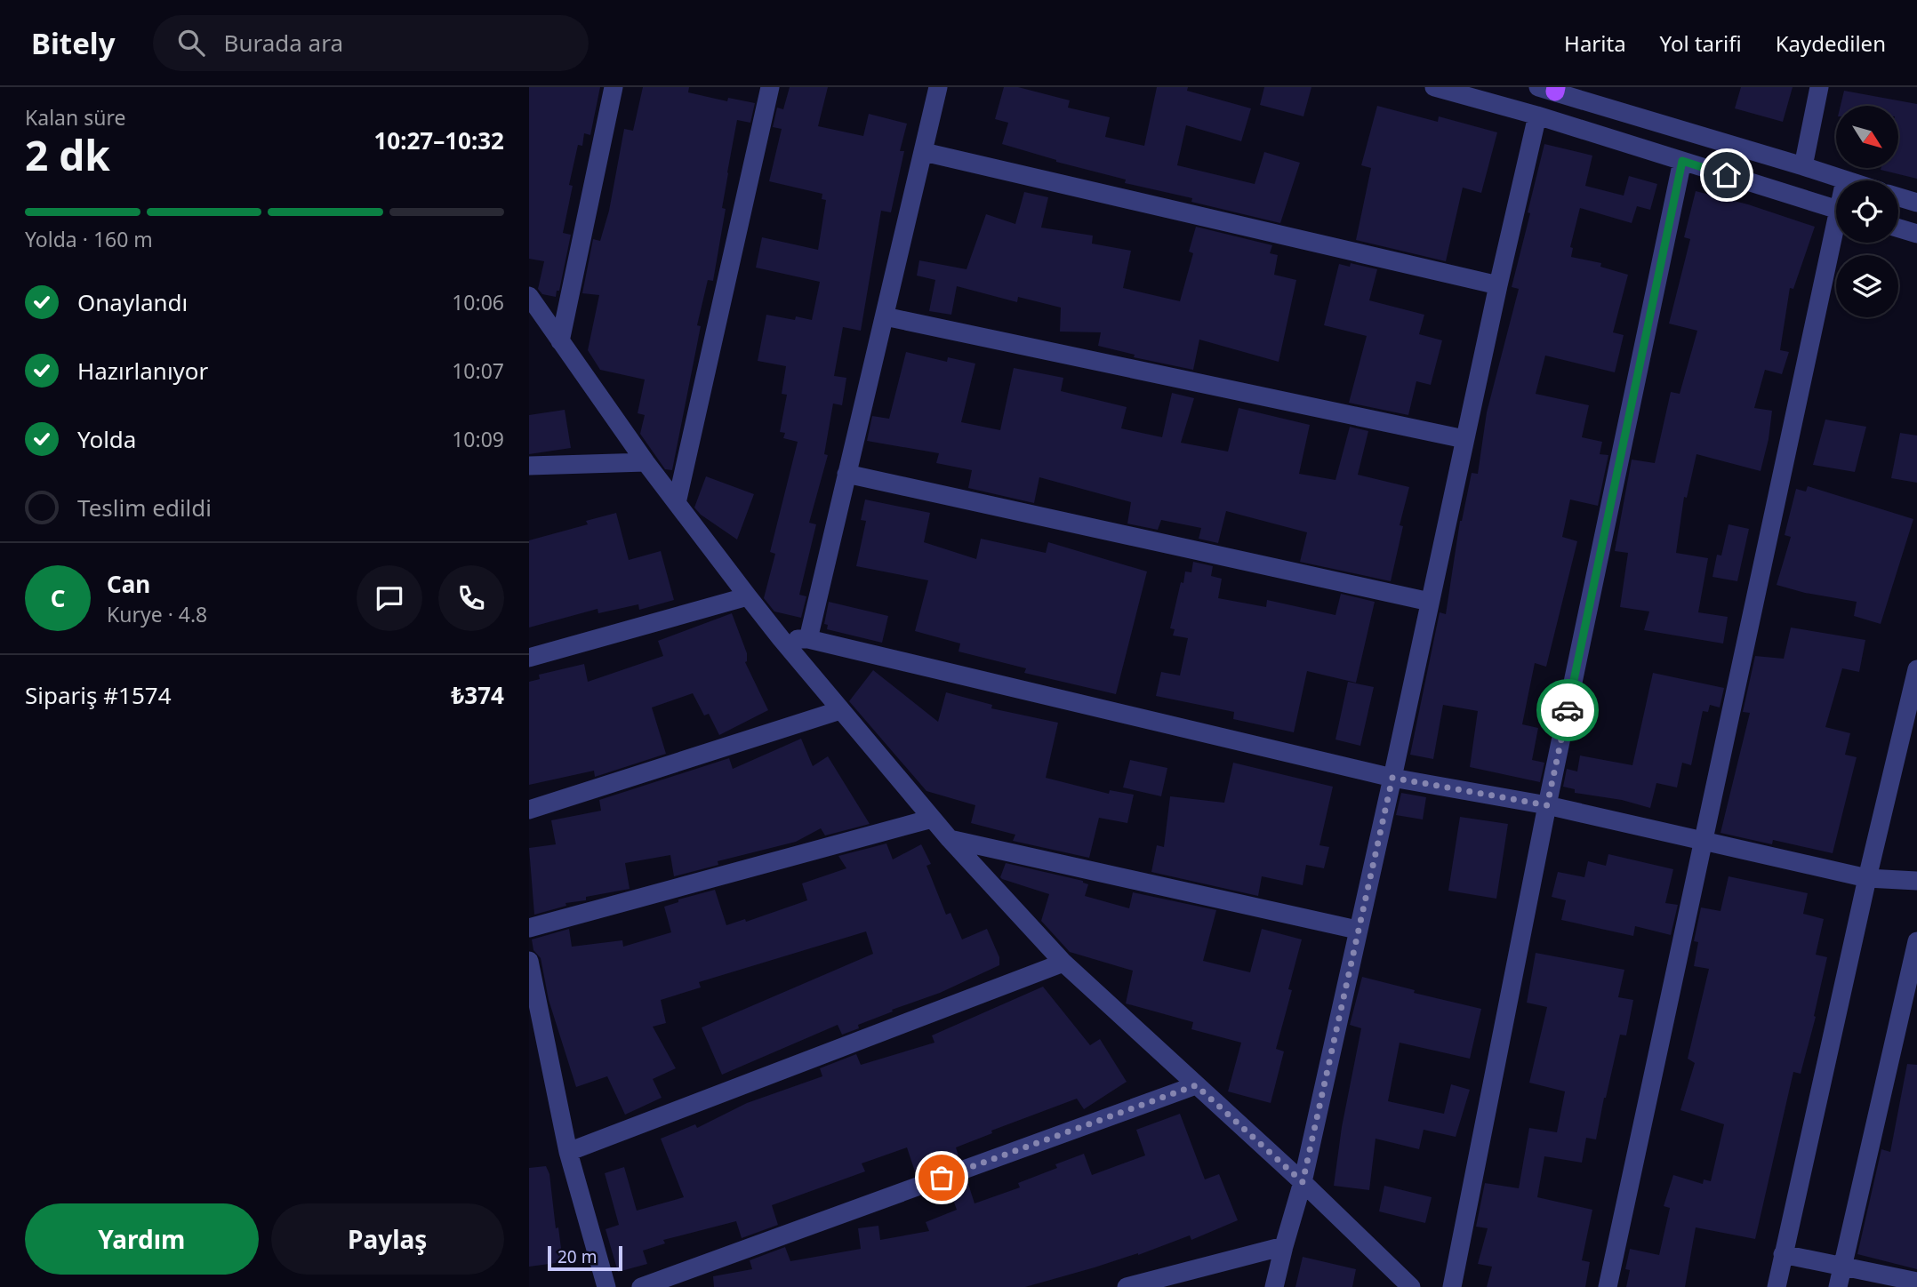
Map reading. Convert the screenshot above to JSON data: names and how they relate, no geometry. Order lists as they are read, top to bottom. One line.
{"scale_bar":"20 m","north":"bottom right","page":{"header":"Bitely","search":"Burada ara","nav":["Harita","Yol tarifi","Kaydedilen"],"heading":["2 dk","Kalan süre","10:27–10:32"],"panel":["Can","Kurye · 4.8","Sipariş #1574","₺374"],"bar":"Yolda · 160 m","list":[["Onaylandı","10:06"],["Hazırlanıyor","10:07"],["Yolda","10:09"],"Teslim edildi"],"round":"C","buttons":["Yardım","Paylaş"],"scale":"20 m"}}
